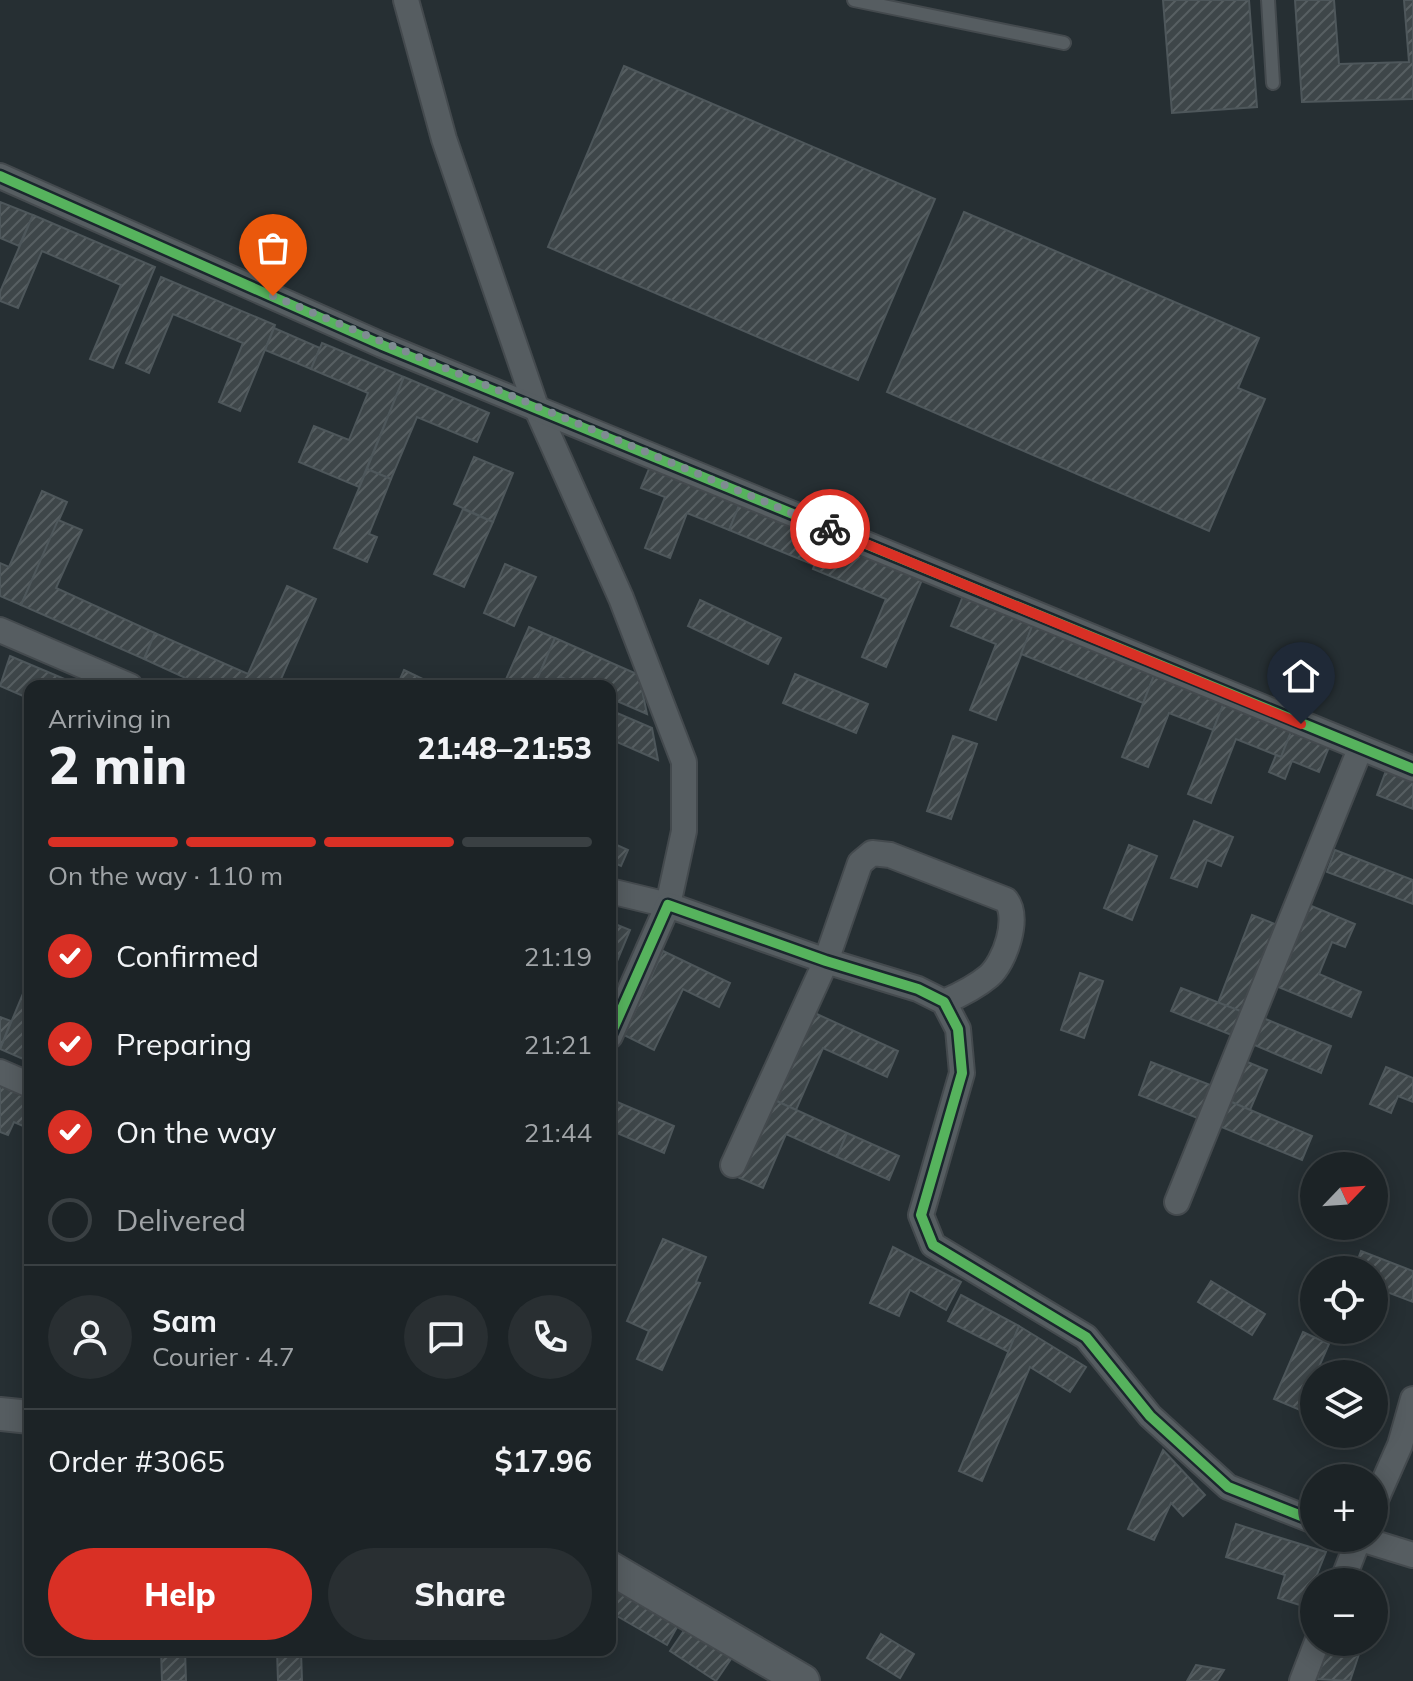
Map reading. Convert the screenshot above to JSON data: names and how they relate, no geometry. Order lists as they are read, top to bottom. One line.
{"north":"top right","page":{"heading":["2 min","Arriving in","21:48–21:53"],"panel":["Sam","Courier · 4.7","Order #3065","$17.96"],"bar":"On the way · 110 m","list":[["Confirmed","21:19"],["Preparing","21:21"],["On the way","21:44"],"Delivered"],"map_buttons":["+","−"],"buttons":["Help","Share"]}}
